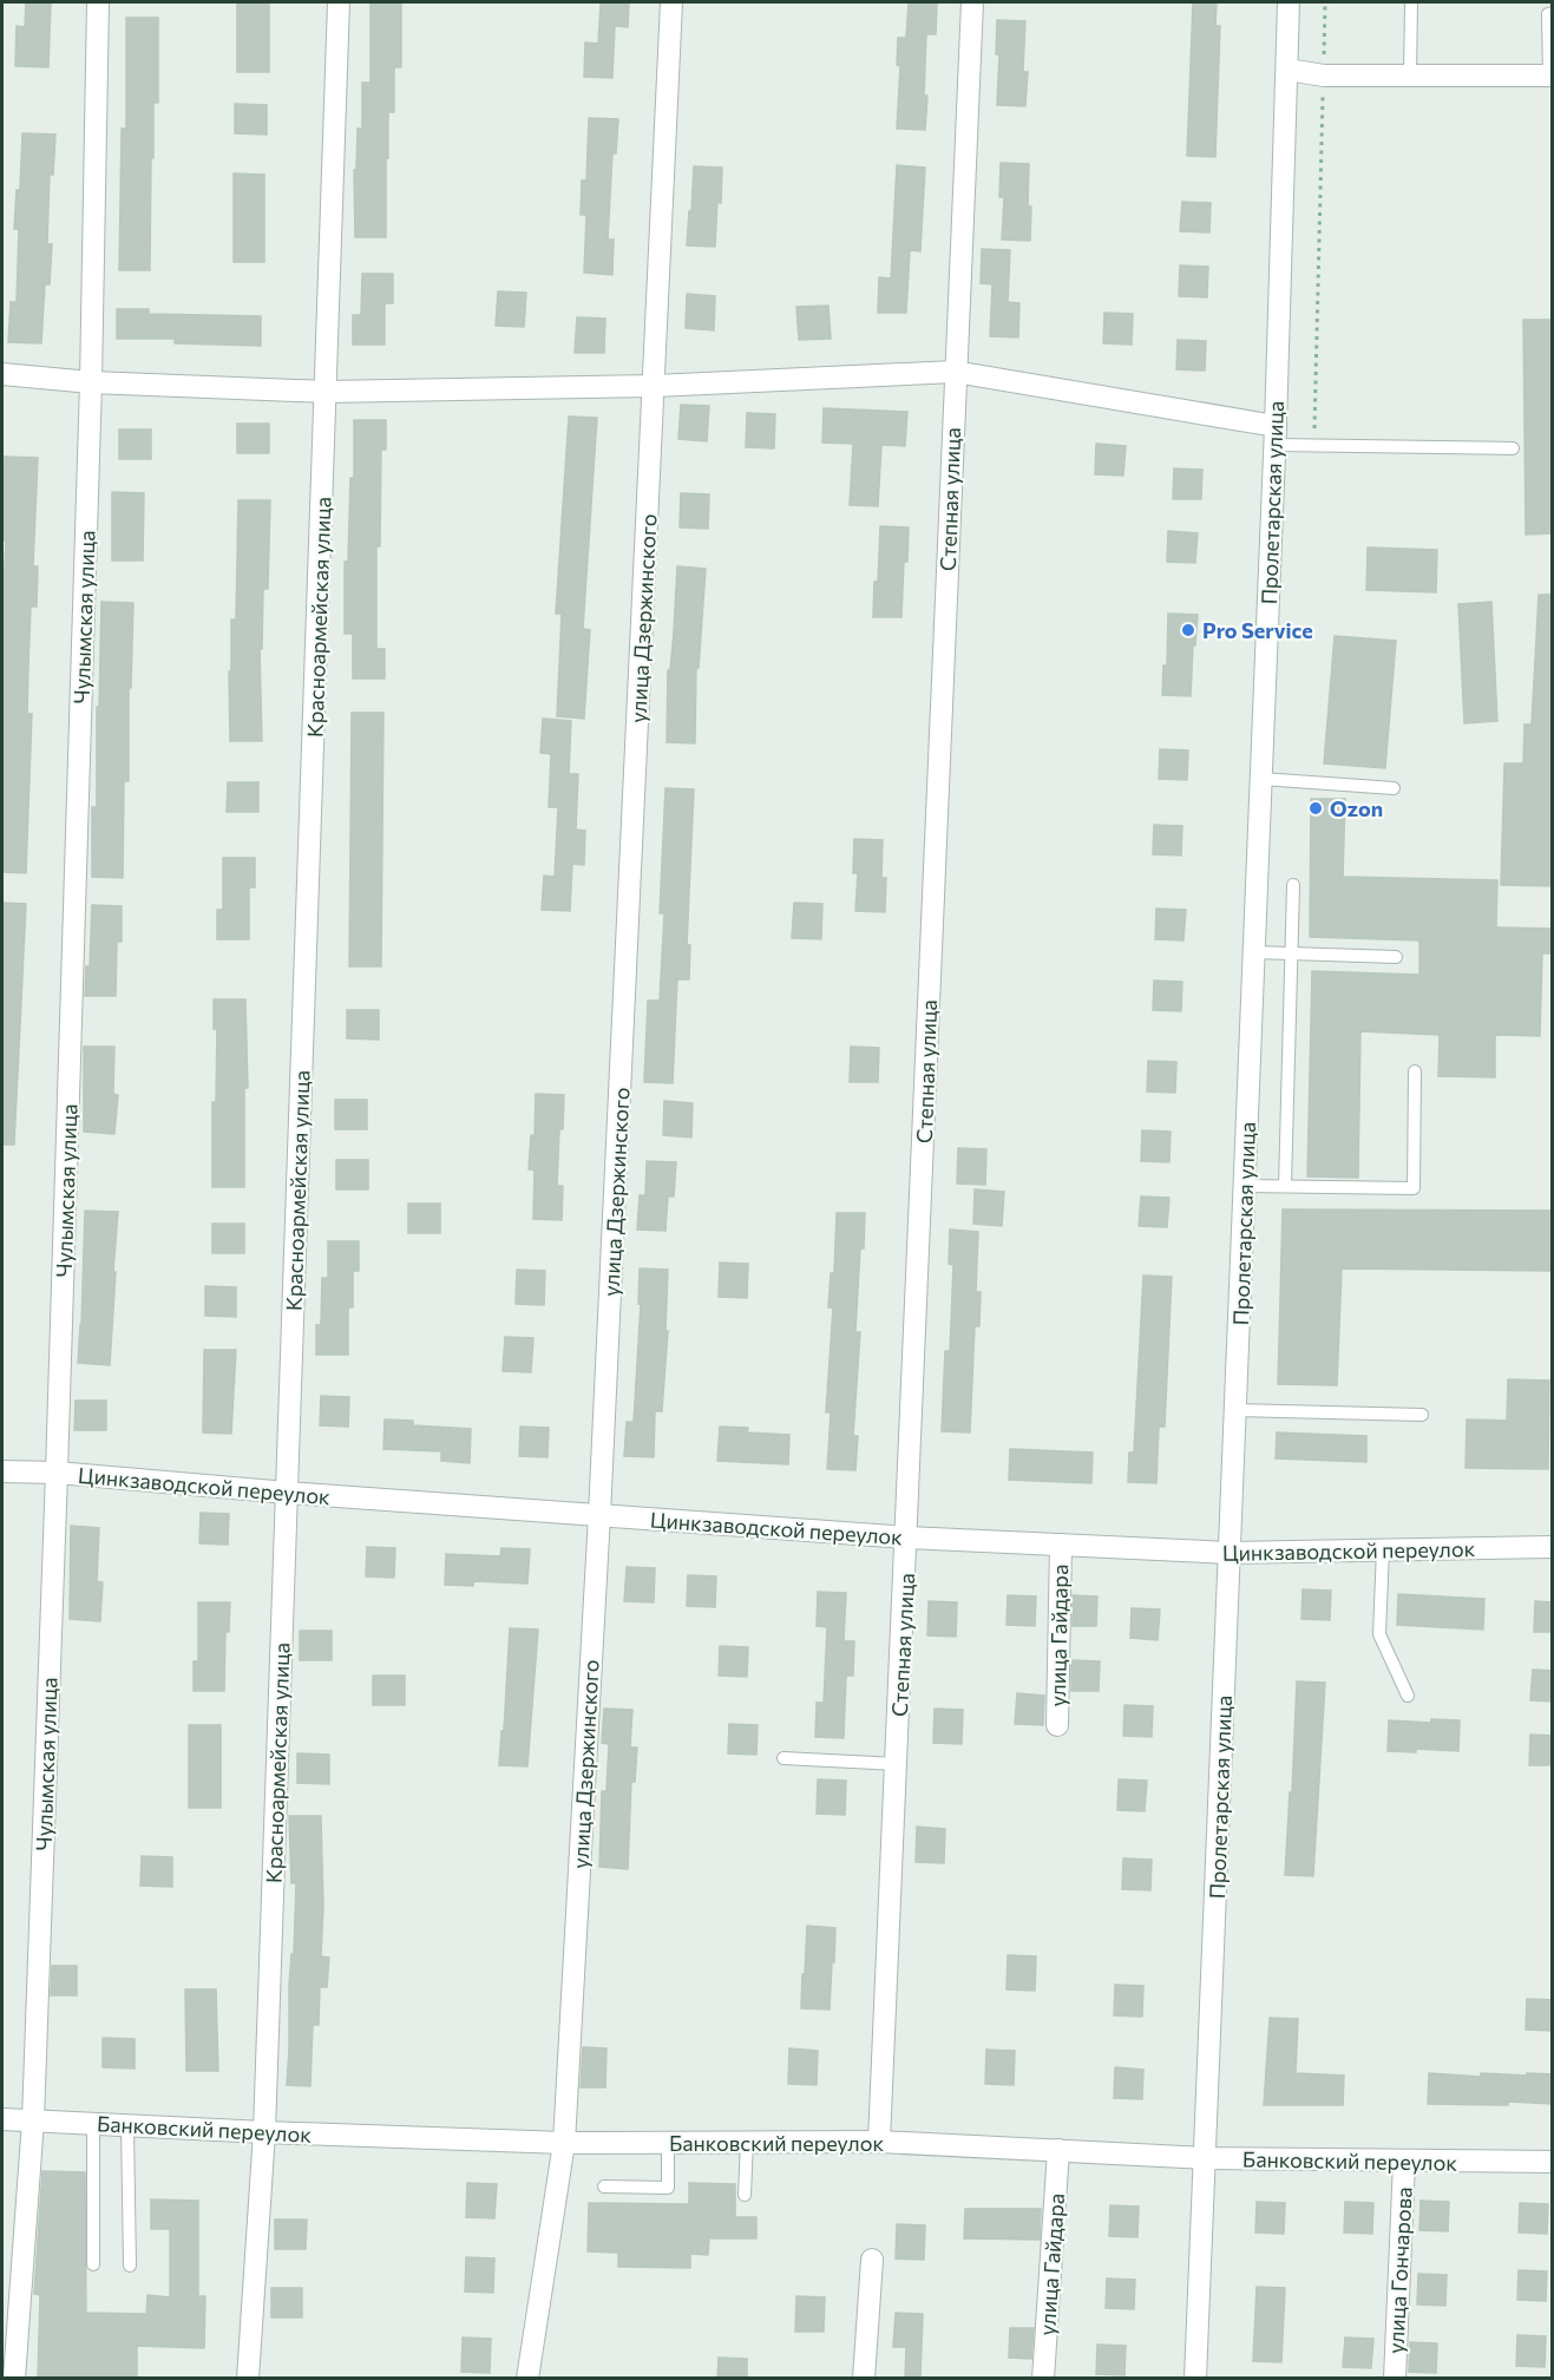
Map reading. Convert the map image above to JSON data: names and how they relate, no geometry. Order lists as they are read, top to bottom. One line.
{"streets":{"street":["Степная улица","Пролетарская улица","Чулымская улица","Красноармейская улица","улица Дзержинского","Цинкзаводской переулок","улица Гайдара","Банковский переулок","улица Гончарова"]},"crossings":[["Степная улица","Цинкзаводской переулок"],["Степная улица","Банковский переулок"],["Пролетарская улица","Цинкзаводской переулок"],["Пролетарская улица","Банковский переулок"],["Чулымская улица","Цинкзаводской переулок"],["Чулымская улица","Банковский переулок"],["Красноармейская улица","Цинкзаводской переулок"],["Красноармейская улица","Банковский переулок"],["улица Дзержинского","Цинкзаводской переулок"],["улица Дзержинского","Банковский переулок"],["Цинкзаводской переулок","улица Гайдара"],["улица Гайдара","Банковский переулок"],["Банковский переулок","улица Гончарова"]],"places":["Pro Service","Ozon"]}
